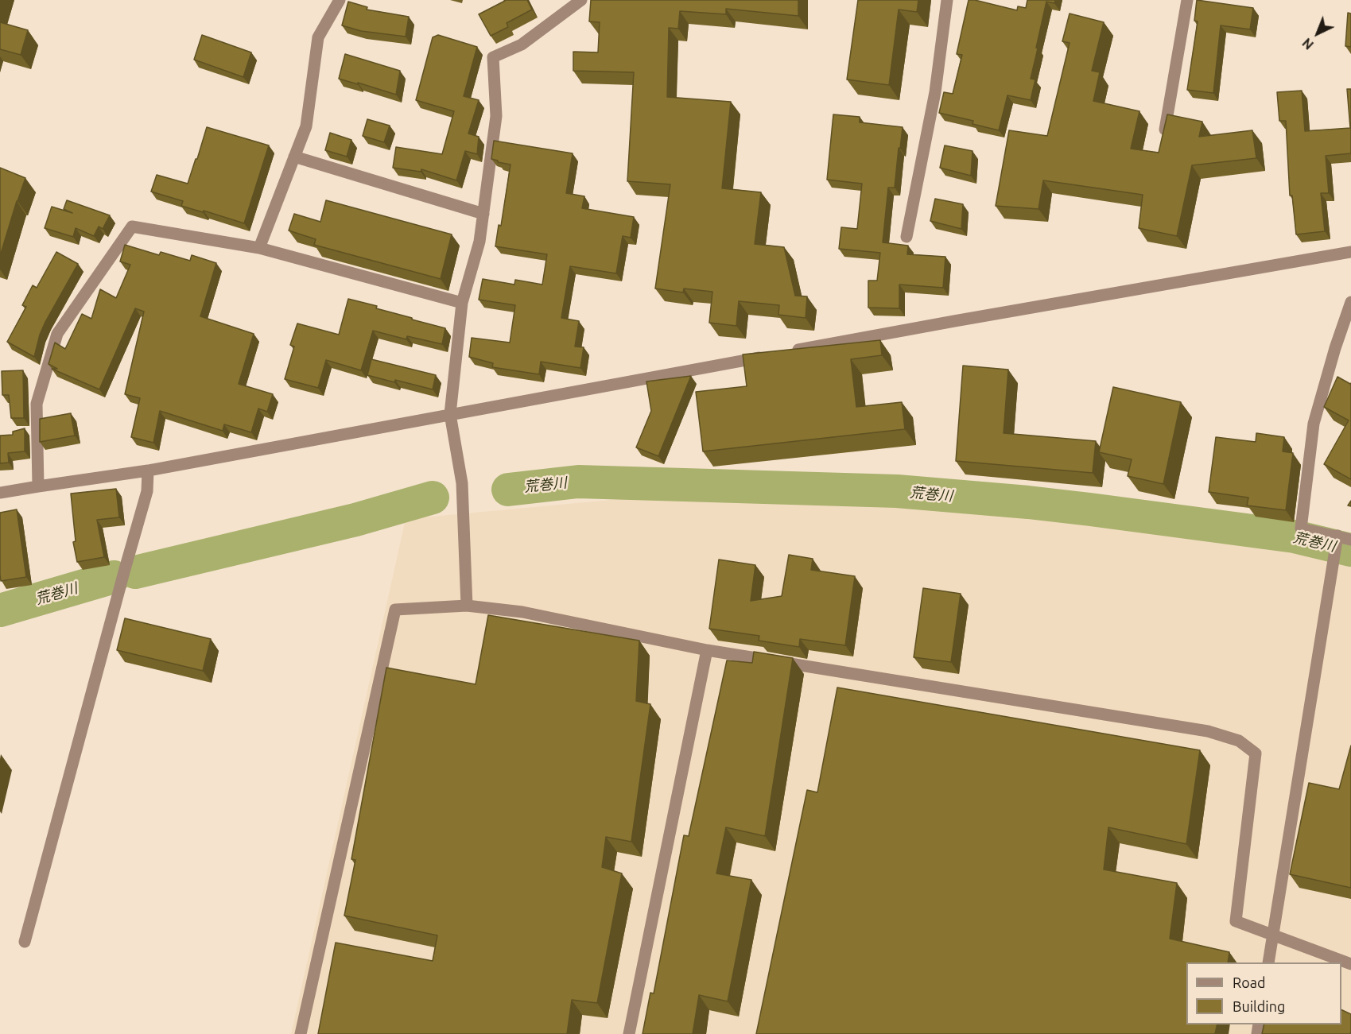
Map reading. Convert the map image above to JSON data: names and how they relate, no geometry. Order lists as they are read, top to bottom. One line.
{"water":["荒巻川"],"legend":["Road","Building"],"north":"bottom left"}
